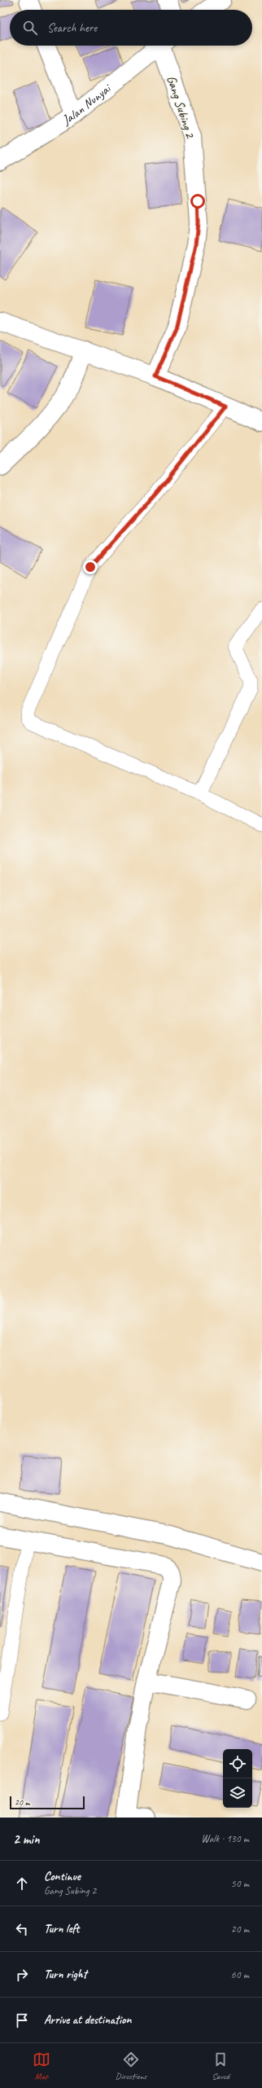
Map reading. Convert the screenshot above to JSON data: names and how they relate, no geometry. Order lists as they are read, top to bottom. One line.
{"streets":{"street":["Jalan Nunyai","Gang Subing 2"]},"scale_bar":"20 m","page":{"search":"Search here","scale":"20 m","heading":["2 min","Walk · 130 m"],"list":[["Continue","Gang Subing 2","50 m"],["Turn left","20 m"],["Turn right","60 m"],"Arrive at destination"],"nav":["Map","Directions","Saved"]}}
